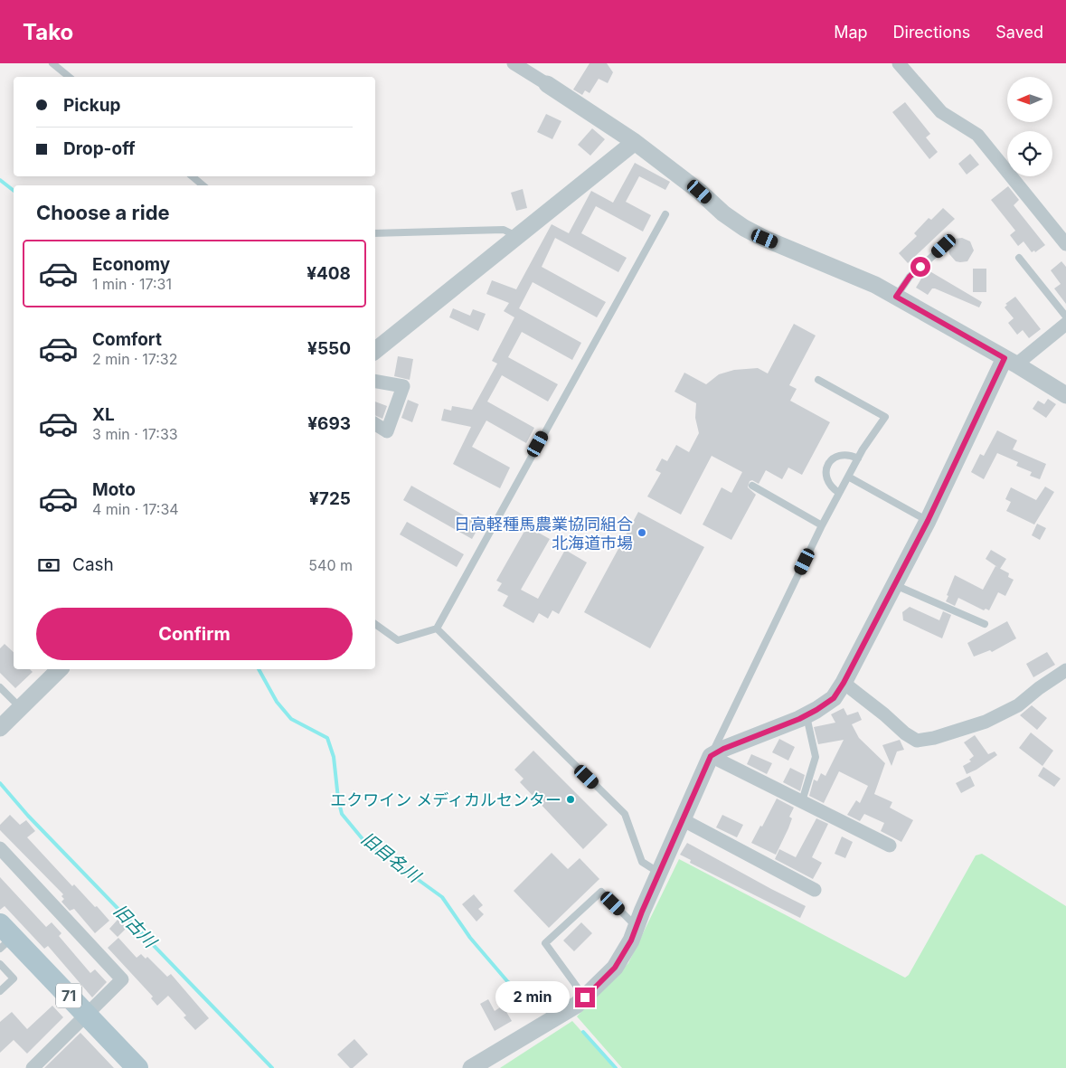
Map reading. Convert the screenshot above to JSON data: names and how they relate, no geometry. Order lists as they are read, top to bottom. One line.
{"streets":{"main road":["71"]},"water":["旧目名川","旧古川"],"places":["日高軽種馬農業協同組合 北海道市場","エクワイン メディカルセンター"],"north":"left","page":{"header":"Tako","nav":["Map","Directions","Saved"],"banner":["Pickup","Drop-off"],"heading":"Choose a ride","list":[{"name":"Economy","note":"1 min · 17:31","value":"¥408"},{"name":"Comfort","note":"2 min · 17:32","value":"¥550"},{"name":"XL","note":"3 min · 17:33","value":"¥693"},{"name":"Moto","note":"4 min · 17:34","value":"¥725"}],"pay":["Cash","540 m"],"buttons":"Confirm","bubble":"2 min"}}
